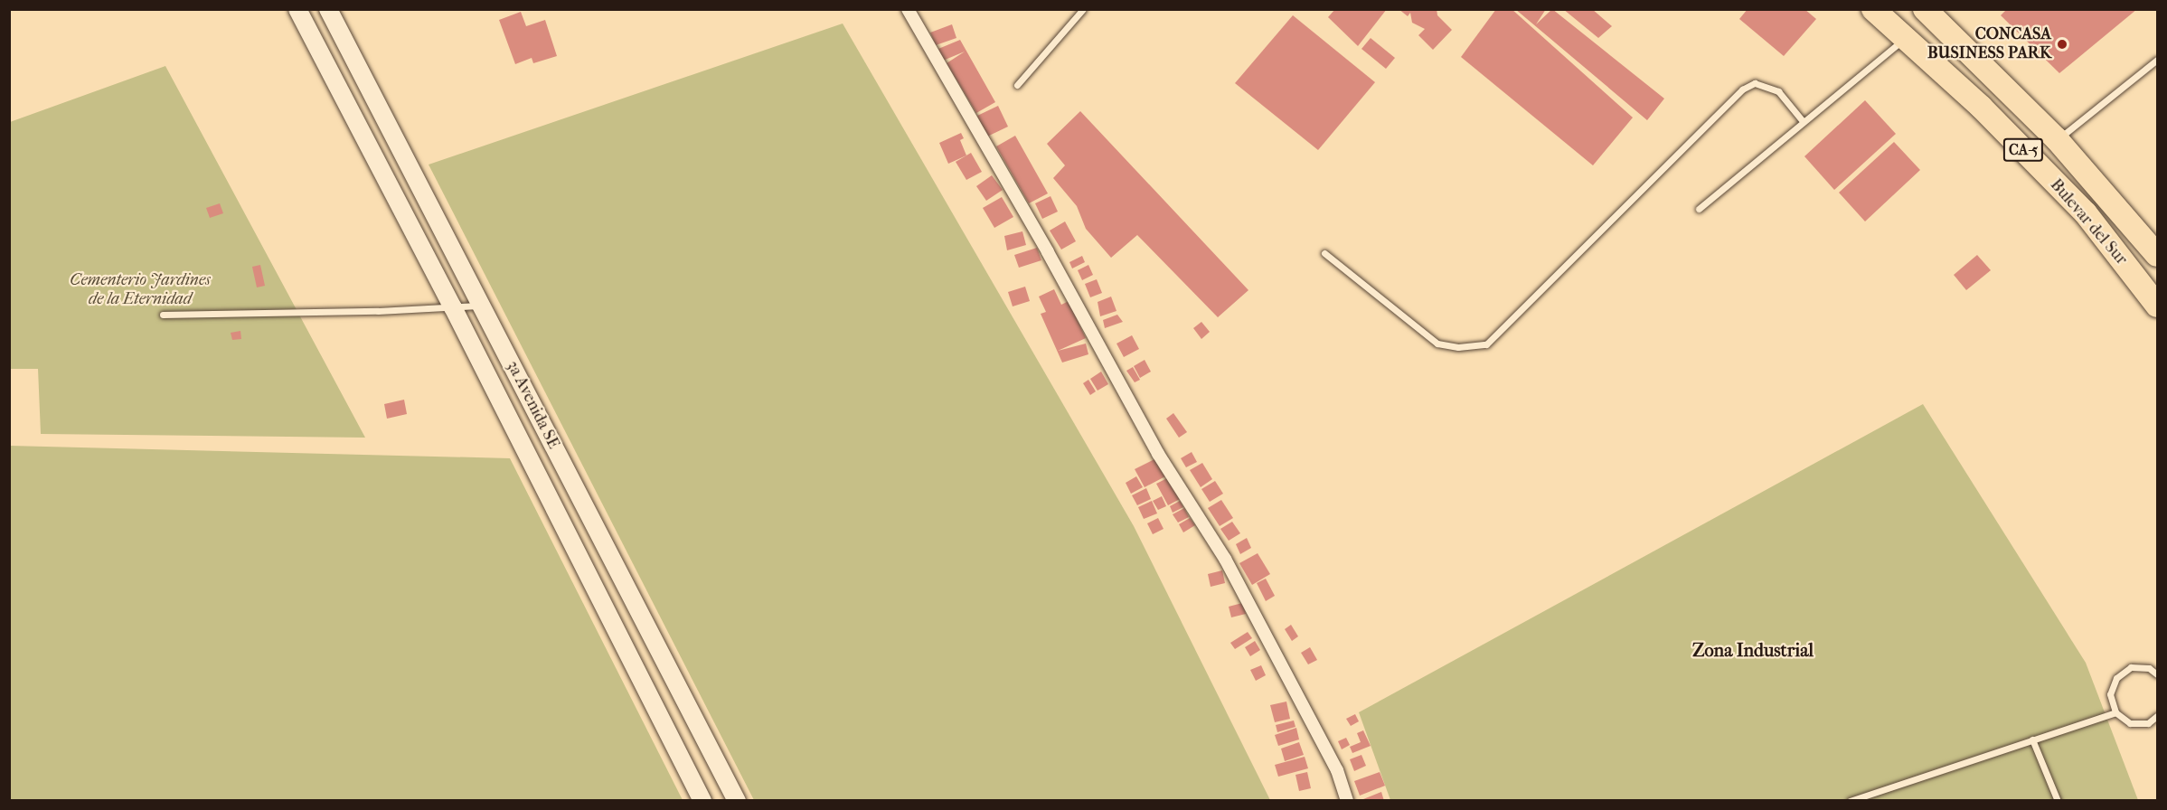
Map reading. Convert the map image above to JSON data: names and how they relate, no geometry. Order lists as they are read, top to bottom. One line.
{"streets":{"highway":["CA-5","Bulevar del Sur"],"street":["3a Avenida SE"]},"districts":["Zona Industrial"],"parks":["Cementerio Jardines de la Eternidad"],"places":["CONCASA BUSINESS PARK"]}
